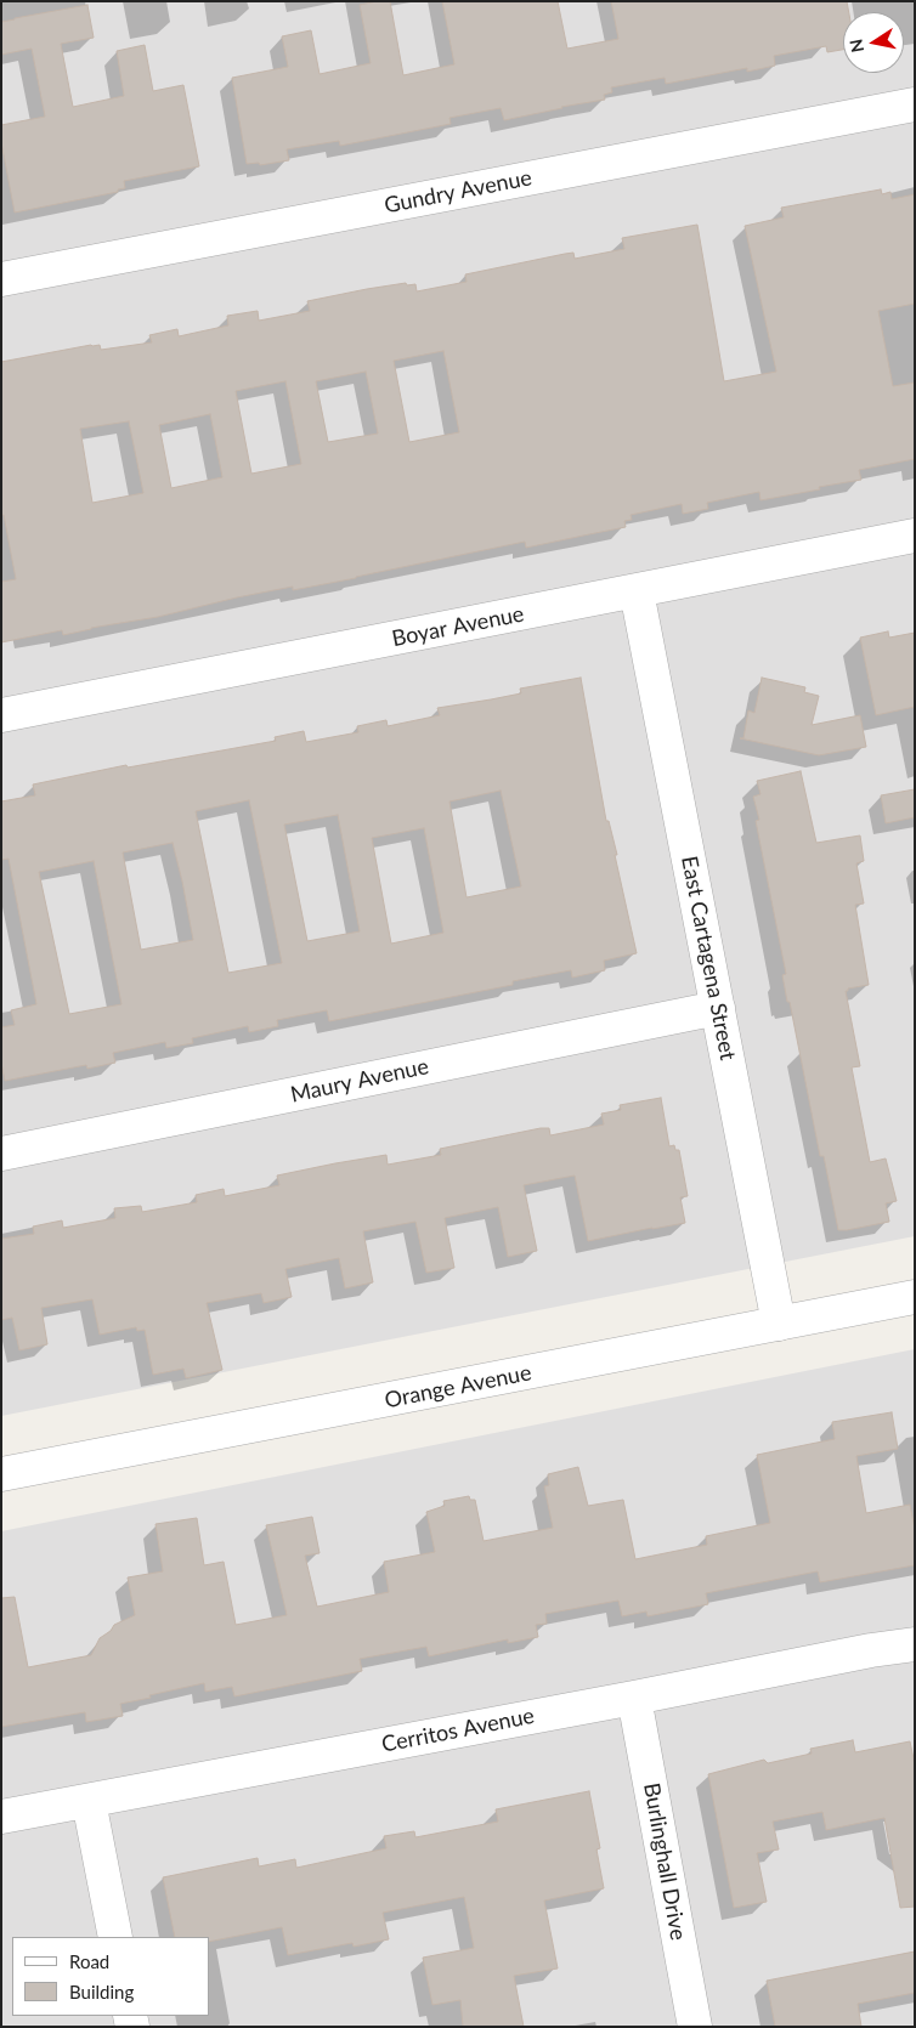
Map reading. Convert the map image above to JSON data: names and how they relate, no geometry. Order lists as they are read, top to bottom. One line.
{"streets":{"street":["Gundry Avenue","Boyar Avenue","East Cartagena Street","Maury Avenue","Orange Avenue","Cerritos Avenue","Burlinghall Drive"]},"crossings":[["Boyar Avenue","East Cartagena Street"],["East Cartagena Street","Maury Avenue"],["East Cartagena Street","Orange Avenue"],["Cerritos Avenue","Burlinghall Drive"]],"legend":["Road","Building"],"north":"left"}
